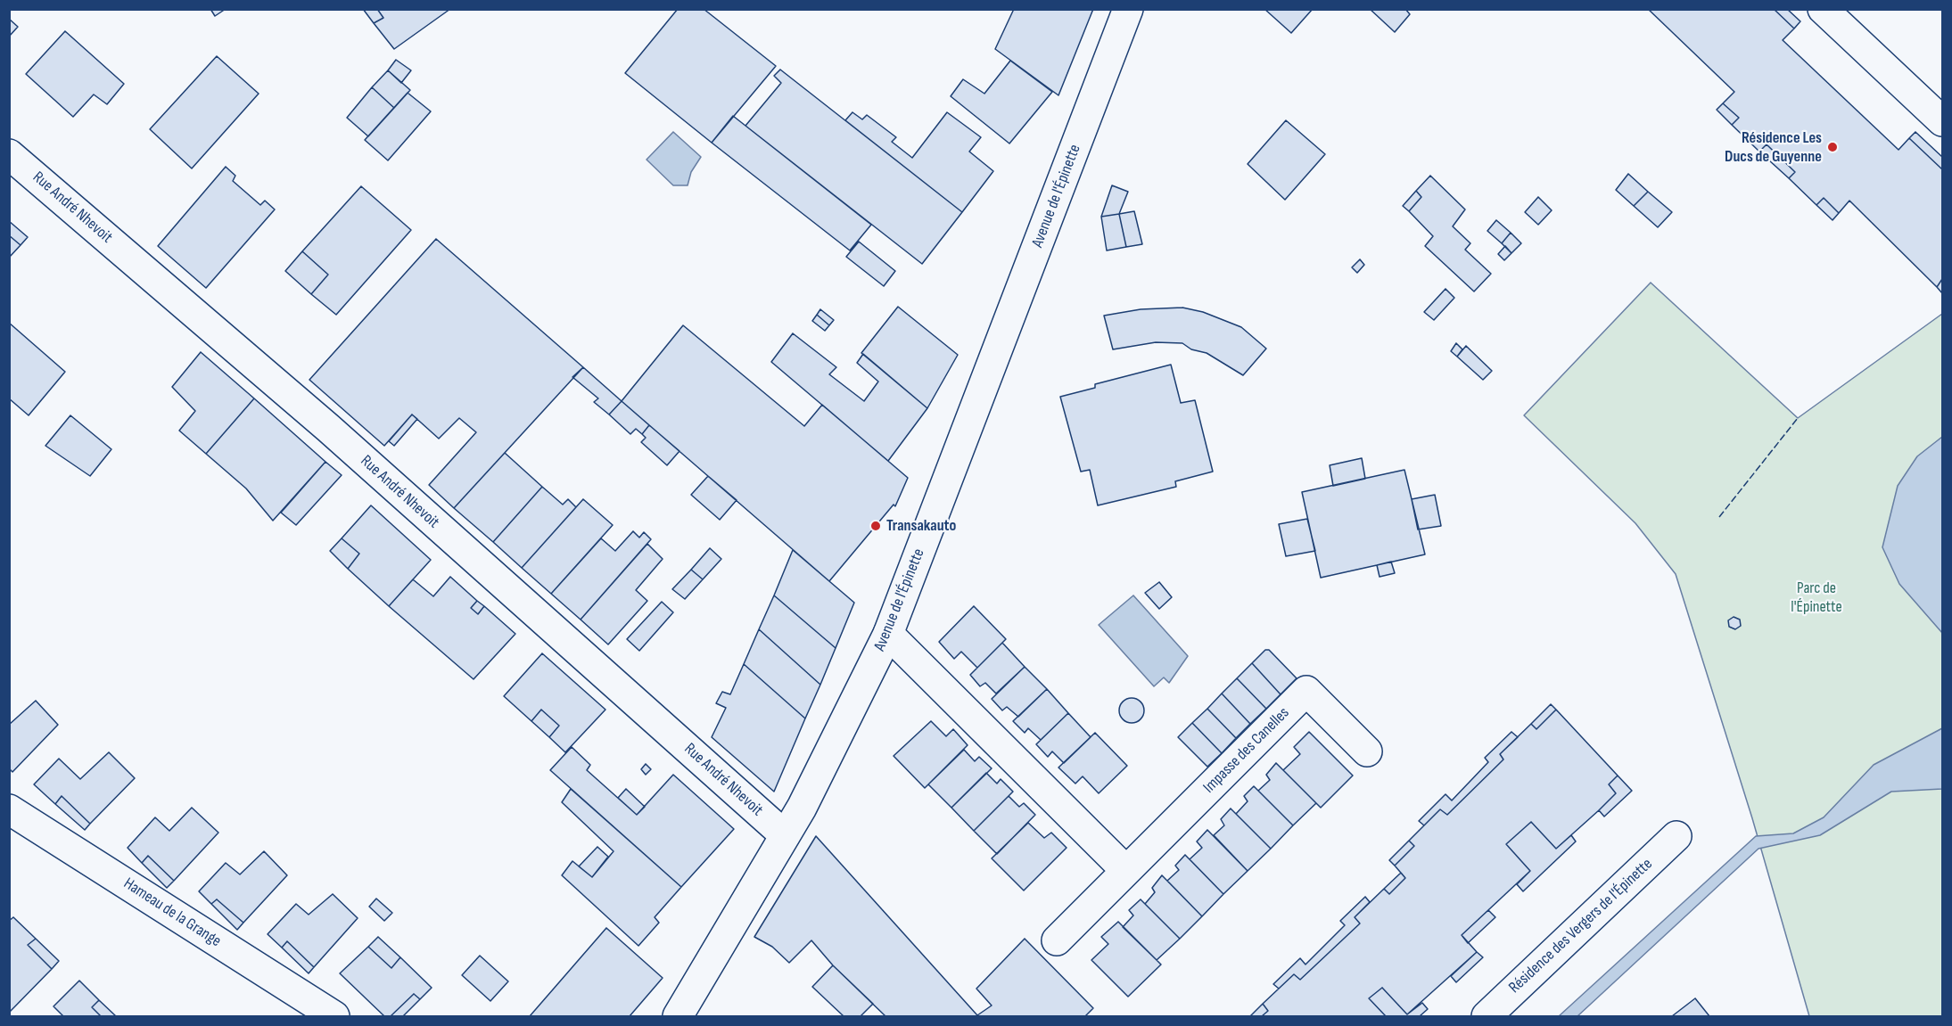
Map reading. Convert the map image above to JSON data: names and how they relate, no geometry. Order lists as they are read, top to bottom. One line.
{"streets":{"street":["Avenue de l'Épinette","Rue André Nhevoit","Impasse des Canelles","Hameau de la Grange","Résidence des Vergers de l'Épinette"]},"crossings":[["Avenue de l'Épinette","Rue André Nhevoit"]],"parks":["Parc de l'Épinette"],"places":["Résidence Les Ducs de Guyenne","Transakauto"]}
